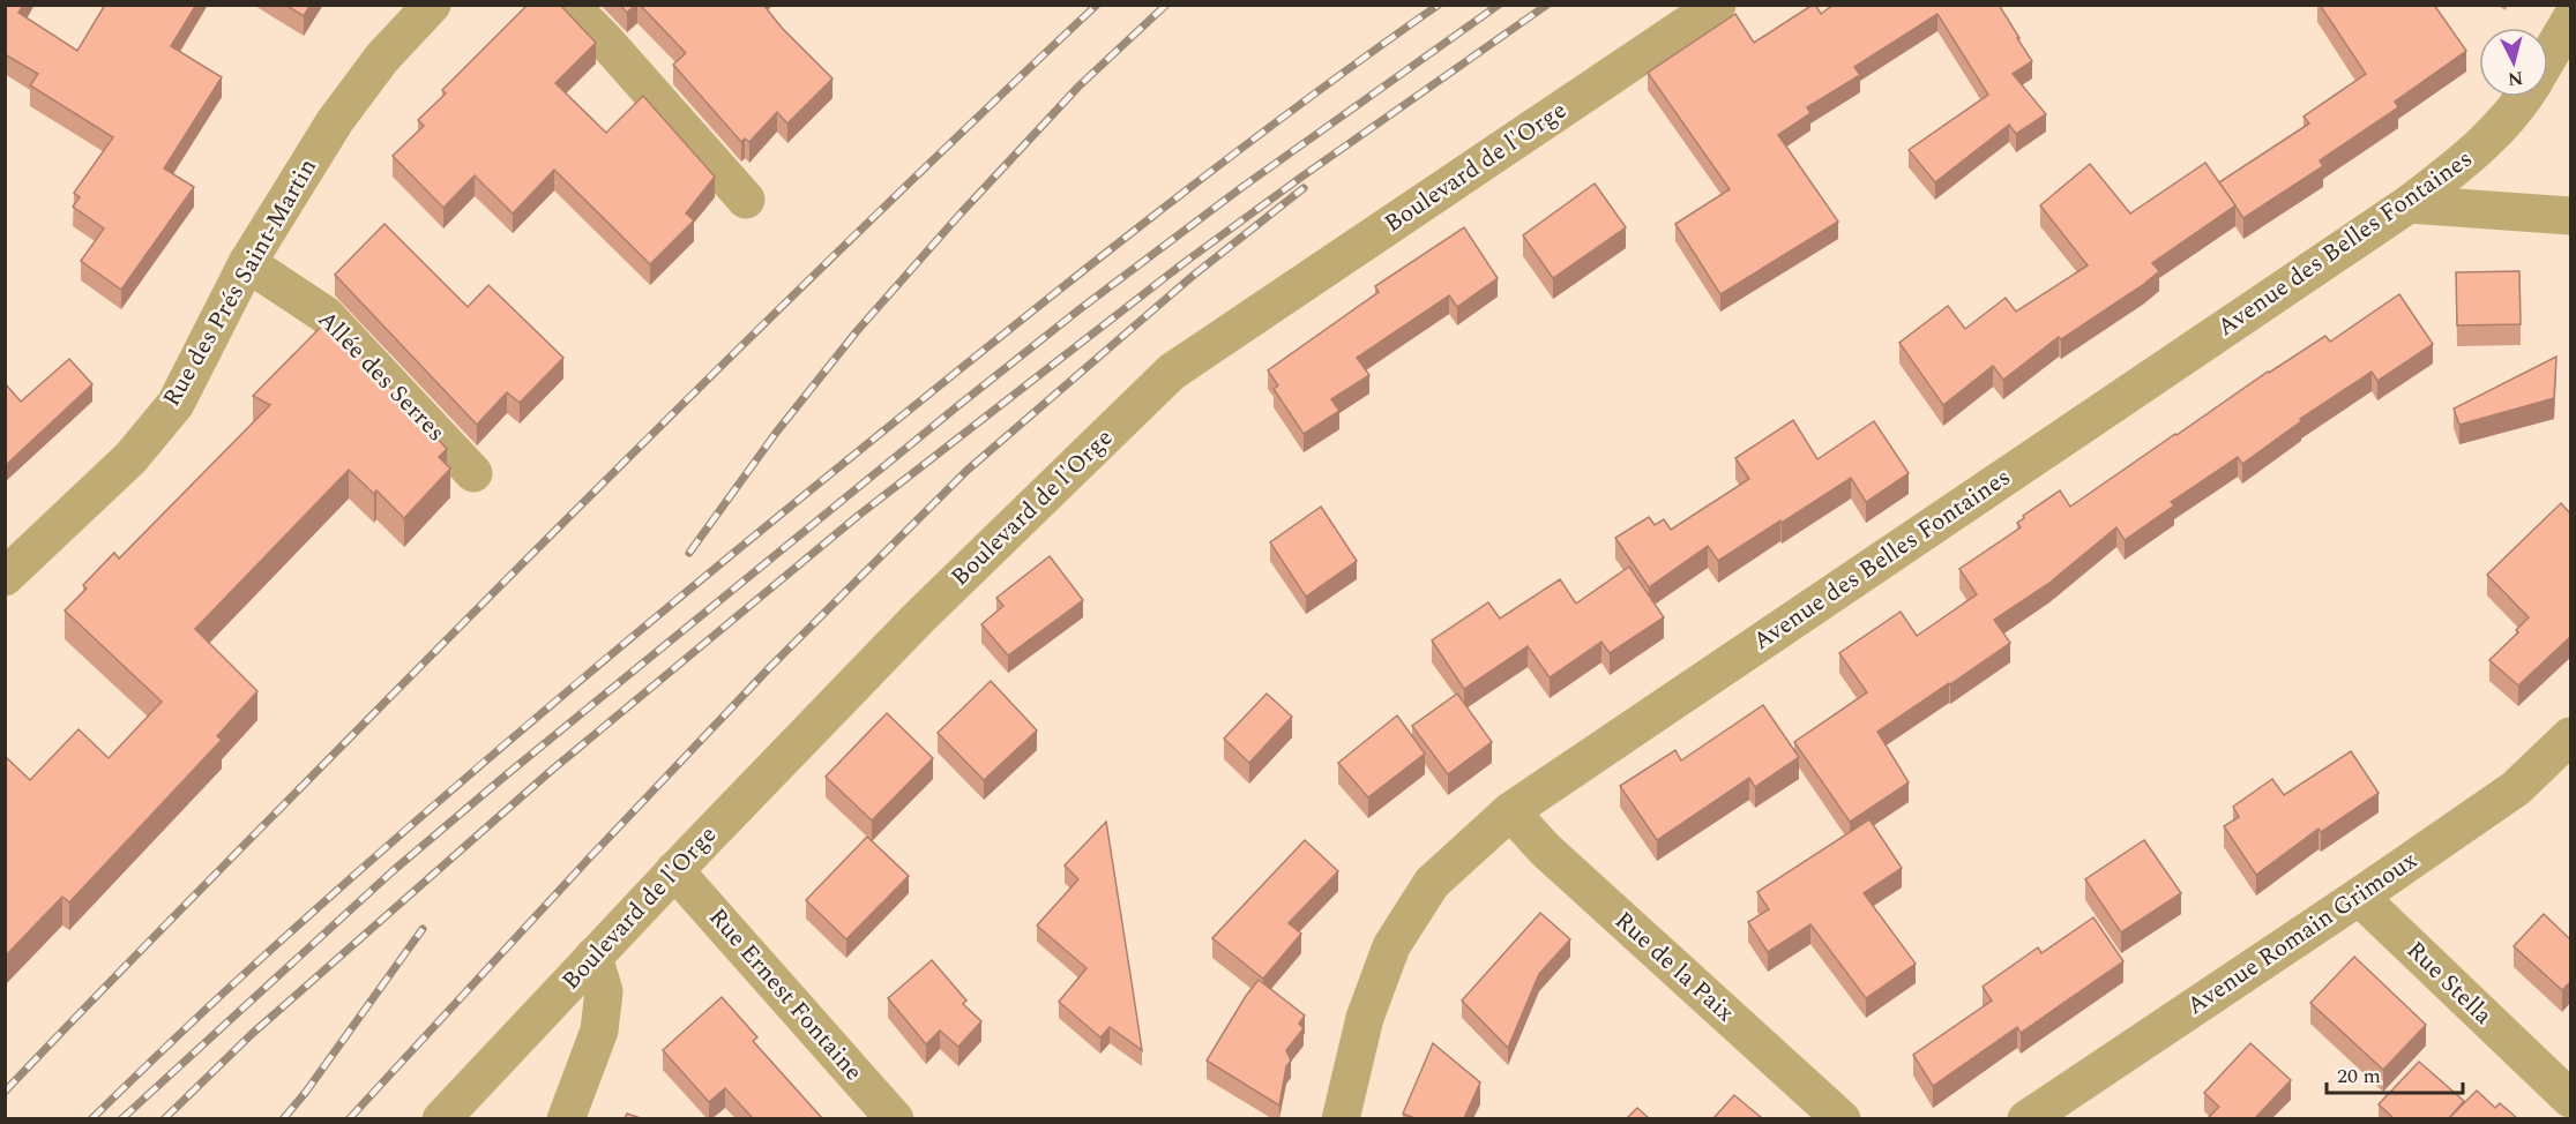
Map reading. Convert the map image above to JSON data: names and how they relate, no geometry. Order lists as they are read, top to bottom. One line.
{"streets":{"street":["Boulevard de l'Orge","Avenue des Belles Fontaines","Rue des Prés Saint-Martin","Allée des Serres","Avenue Romain Grimoux","Rue de la Paix","Rue Stella","Rue Ernest Fontaine"]},"crossings":[["Boulevard de l'Orge","Rue Ernest Fontaine"],["Avenue des Belles Fontaines","Rue de la Paix"],["Rue des Prés Saint-Martin","Allée des Serres"],["Avenue Romain Grimoux","Rue Stella"]],"scale_bar":"20 m","north":"bottom"}
